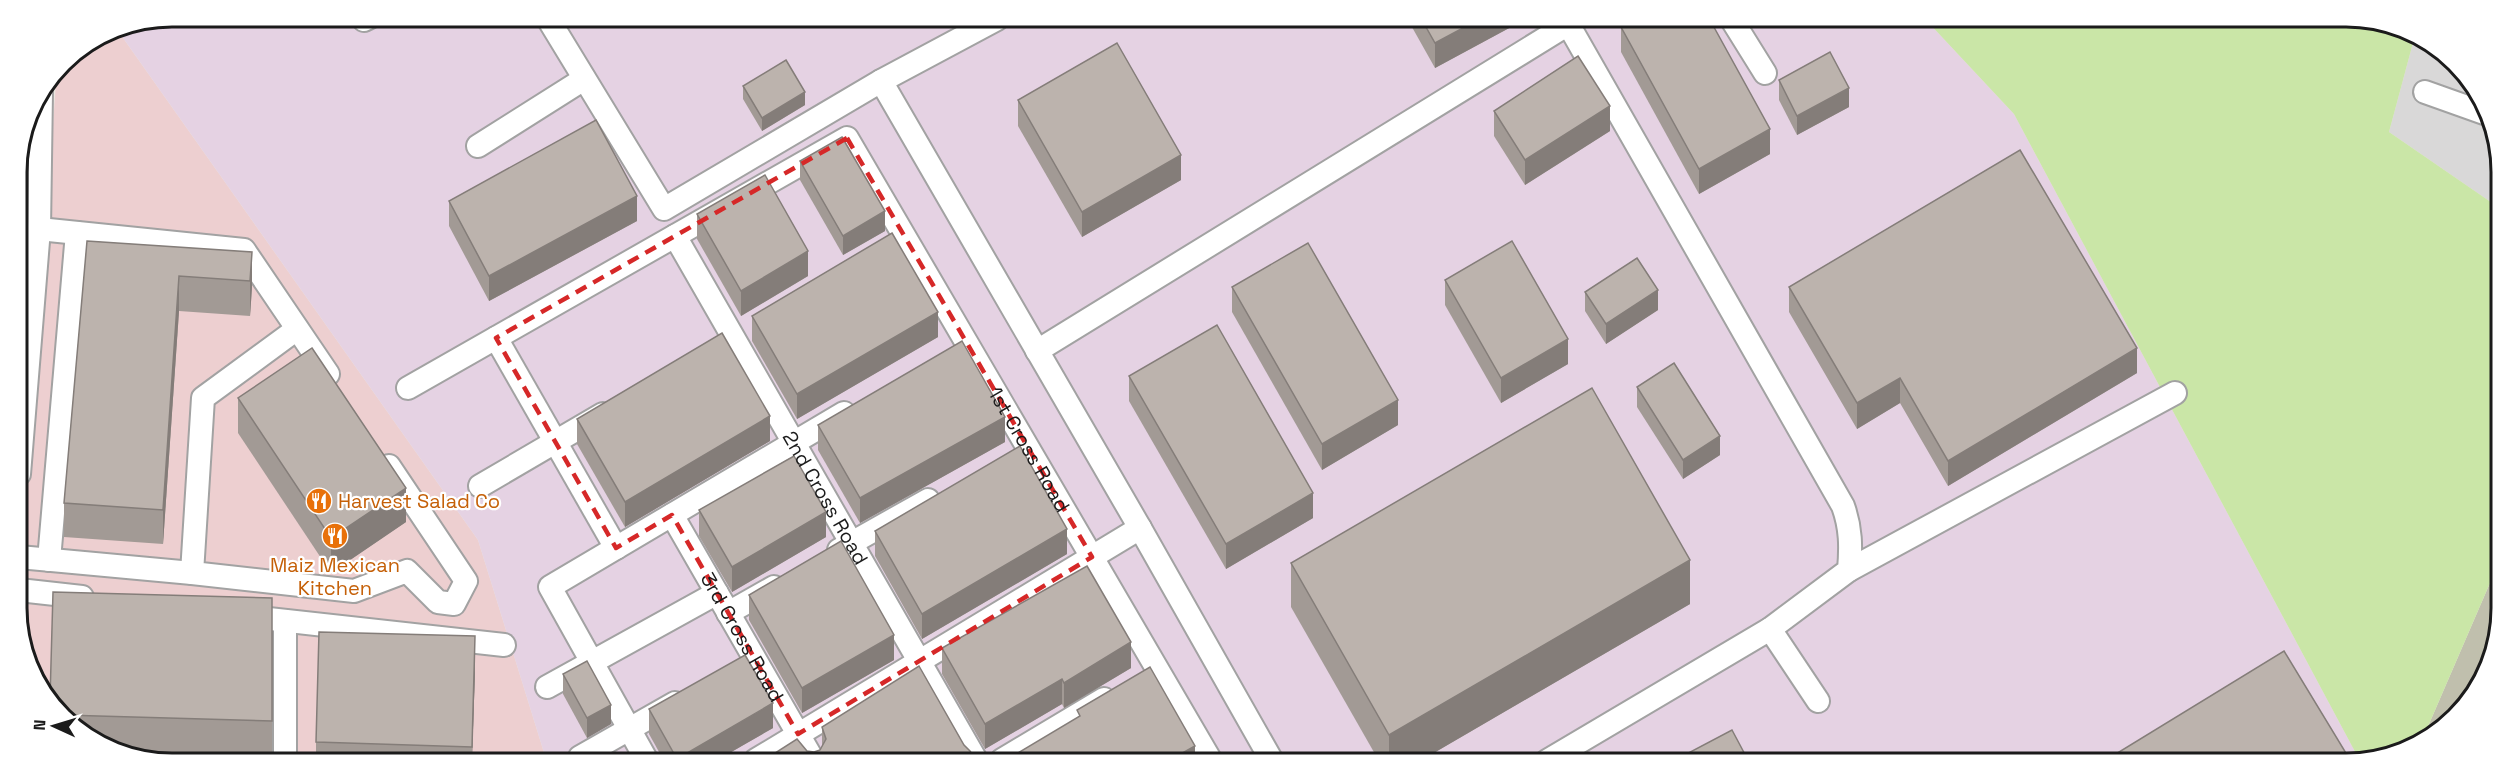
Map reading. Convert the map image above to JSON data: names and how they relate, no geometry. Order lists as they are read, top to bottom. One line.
{"streets":{"street":["1st Cross Road","2nd Cross Road","3rd Cross Road"]},"crossings":[["1st Cross Road","2nd Cross Road"]],"places":{"restaurant":["Harvest Salad Co","Maiz Mexican Kitchen"]},"north":"left"}
